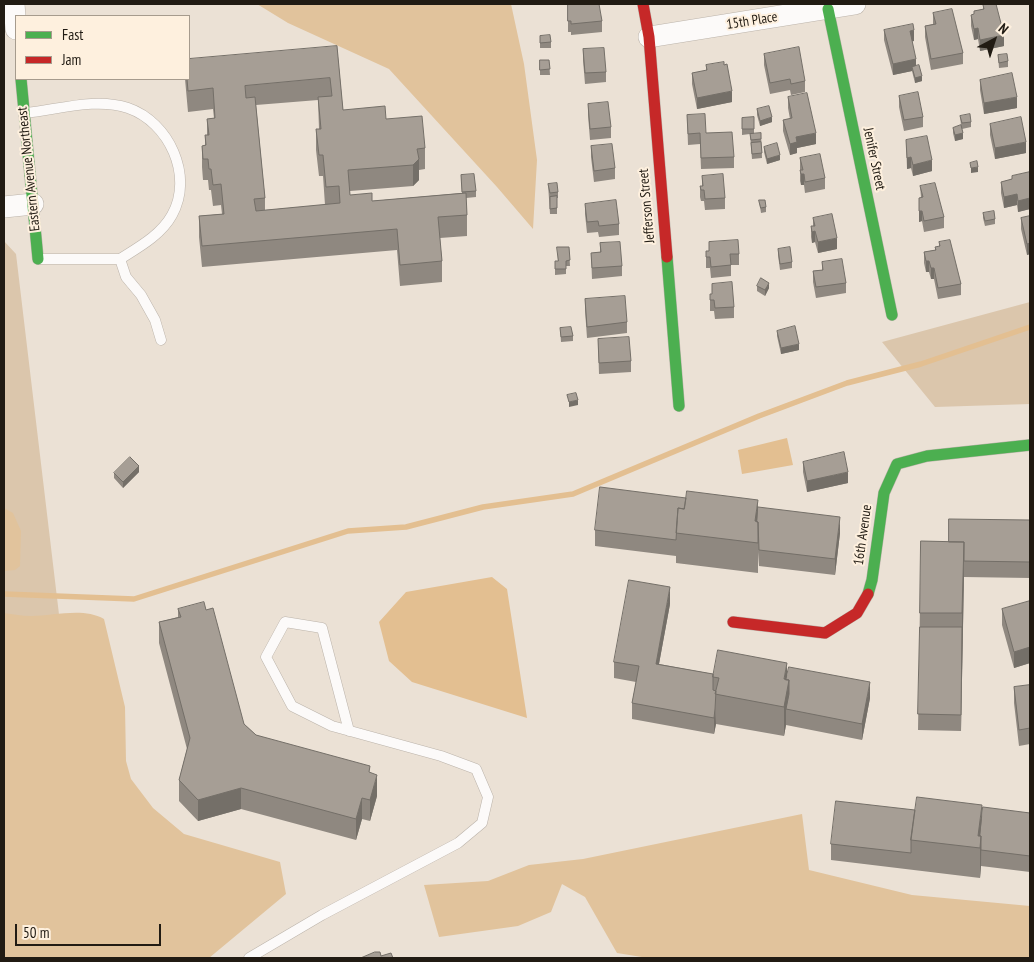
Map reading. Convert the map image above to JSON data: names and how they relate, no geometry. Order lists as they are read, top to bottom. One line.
{"streets":{"street":["15th Place","Jenifer Street","Eastern Avenue Northeast","Jefferson Street","16th Avenue"]},"crossings":[["15th Place","Jenifer Street"],["15th Place","Jefferson Street"]],"legend":["Fast","Jam"],"scale_bar":"50 m","north":"top right"}
